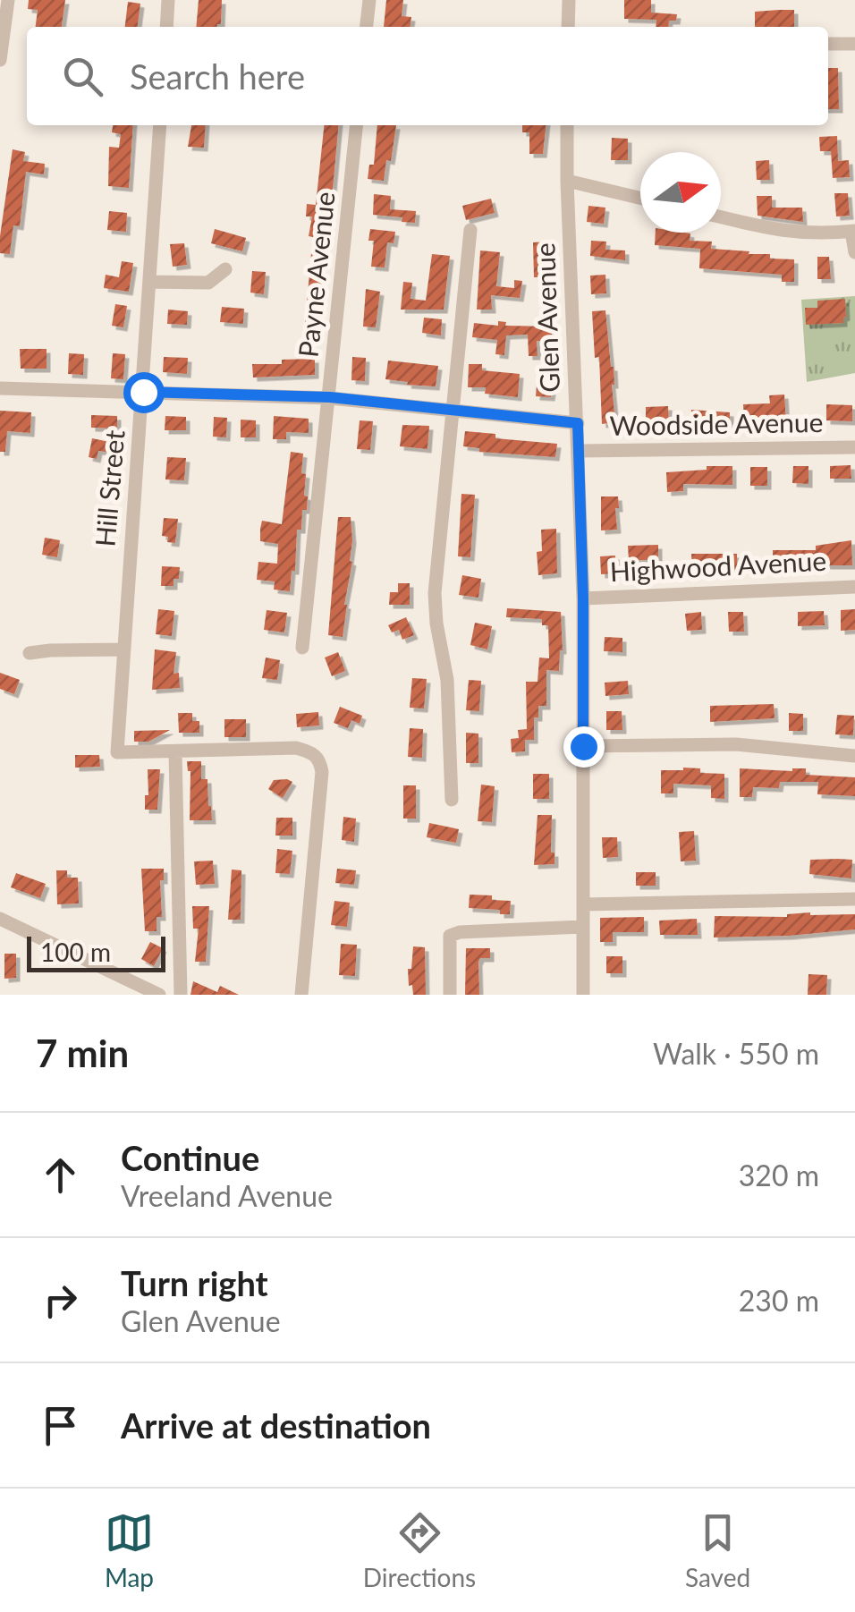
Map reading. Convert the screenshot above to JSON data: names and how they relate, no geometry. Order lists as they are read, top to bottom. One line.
{"streets":{"street":["Payne Avenue","Glen Avenue","Woodside Avenue","Hill Street","Highwood Avenue"]},"crossings":[["Glen Avenue","Woodside Avenue"],["Glen Avenue","Highwood Avenue"]],"scale_bar":"100 m","north":"right","page":{"search":"Search here","scale":"100 m","heading":["7 min","Walk · 550 m"],"list":[["Continue","Vreeland Avenue","320 m"],["Turn right","Glen Avenue","230 m"],"Arrive at destination"],"nav":["Map","Directions","Saved"]}}
